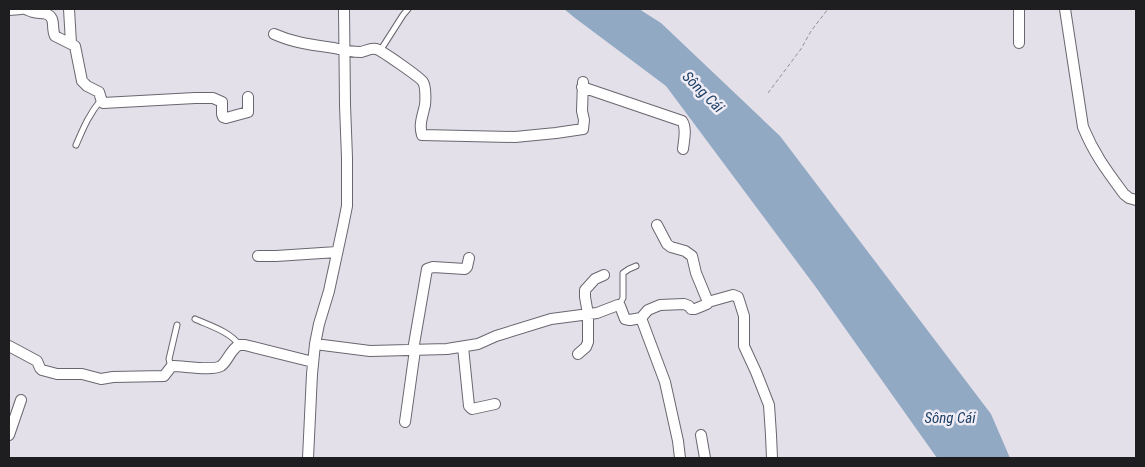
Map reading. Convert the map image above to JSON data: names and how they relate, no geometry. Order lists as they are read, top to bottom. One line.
{"water":["Sông Cái"]}
